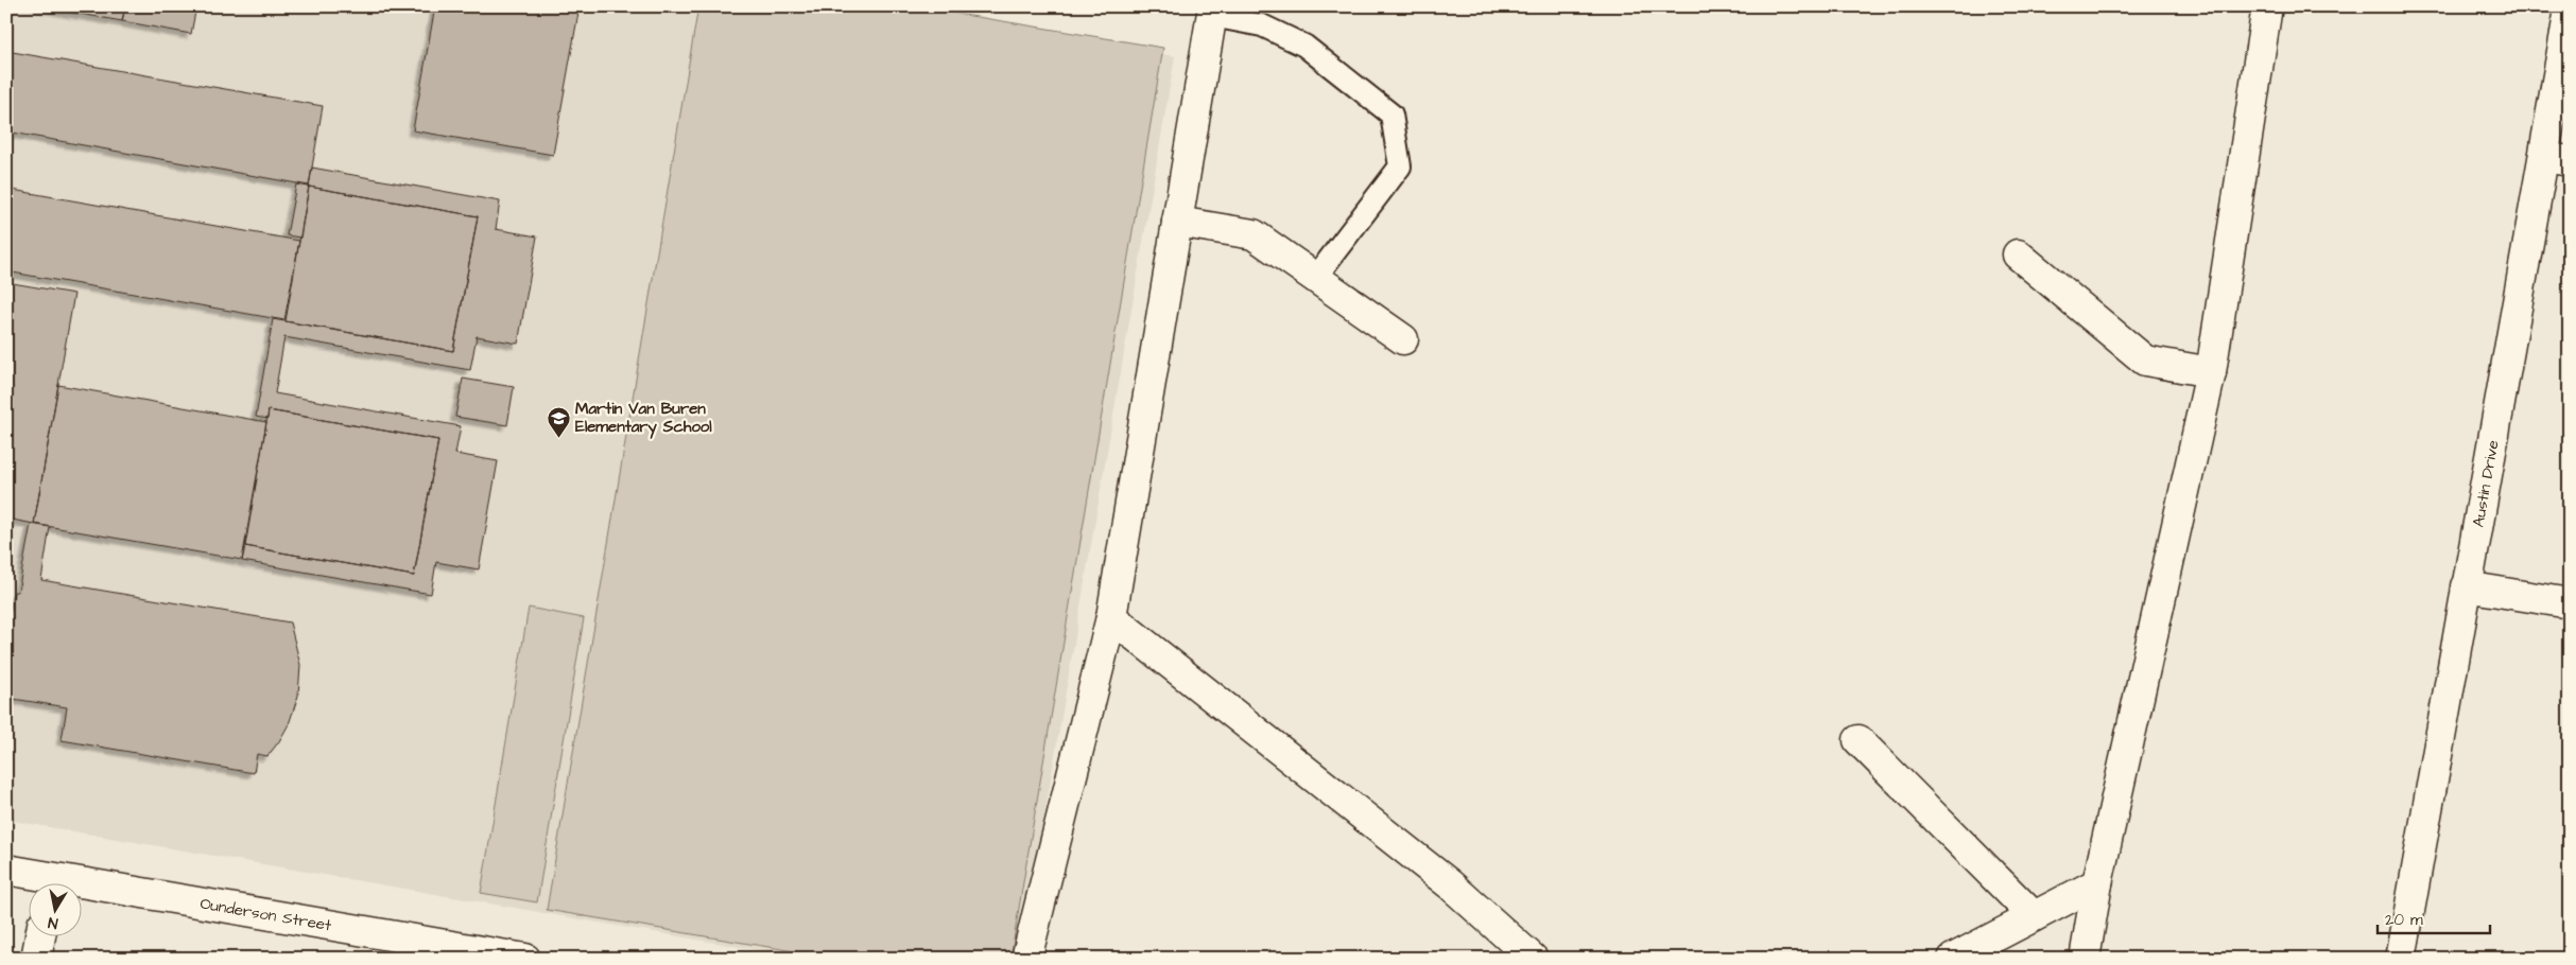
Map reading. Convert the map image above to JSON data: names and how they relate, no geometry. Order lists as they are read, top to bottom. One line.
{"streets":{"street":["Austin Drive","Ounderson Street"]},"places":{"school or university":["Martin Van Buren Elementary School"]},"scale_bar":"20 m","north":"bottom"}
